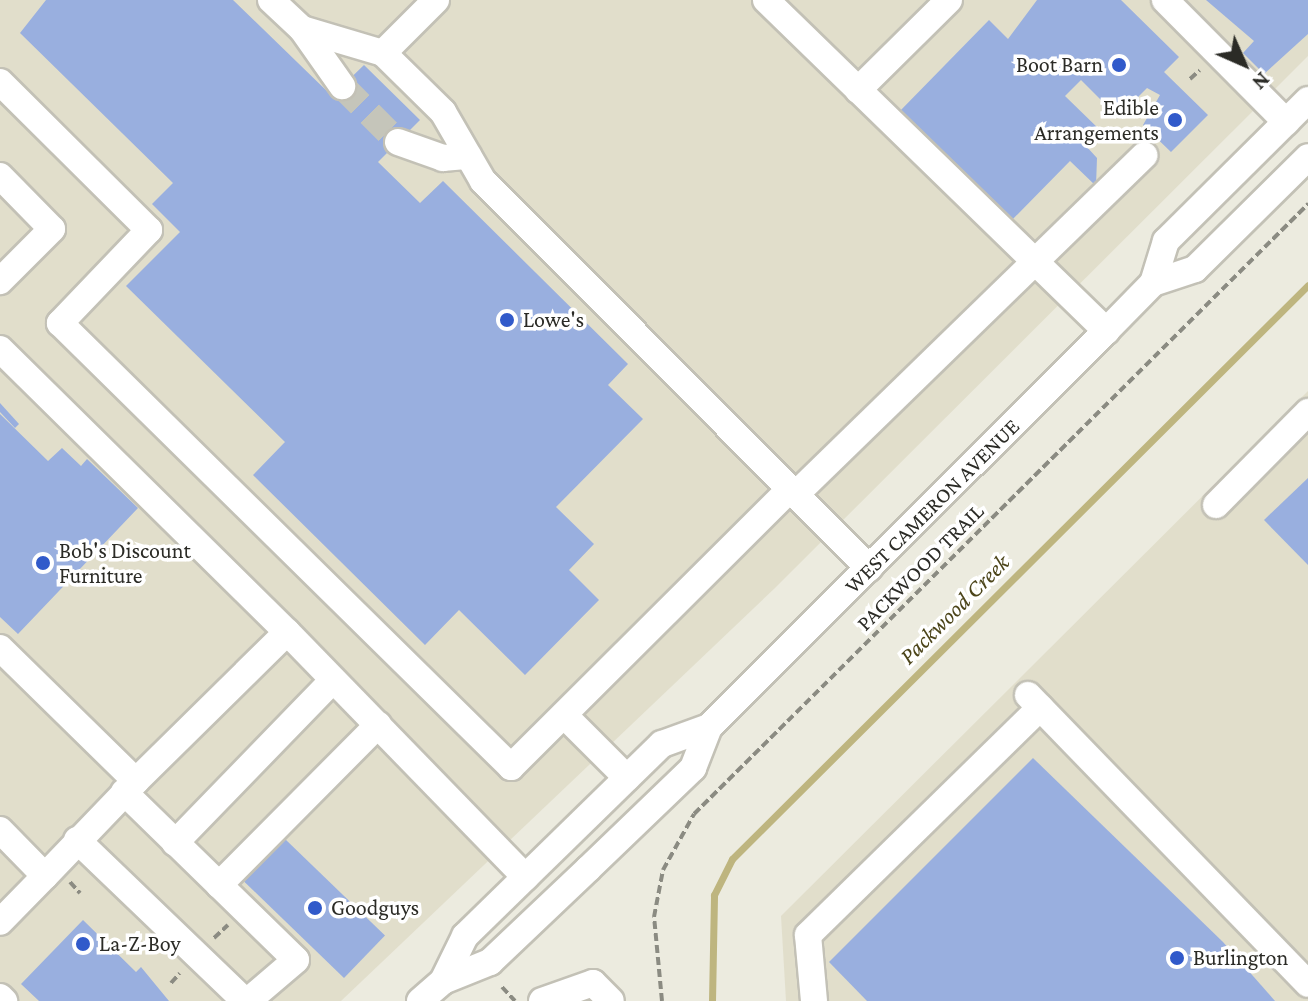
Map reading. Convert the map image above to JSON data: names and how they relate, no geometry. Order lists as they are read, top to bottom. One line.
{"streets":{"street":["WEST CAMERON AVENUE"],"path":["PACKWOOD TRAIL"]},"water":["Packwood Creek"],"places":["Boot Barn","Edible Arrangements","Lowe's","Bob's Discount Furniture","Goodguys","La-Z-Boy","Burlington"],"north":"bottom right"}
